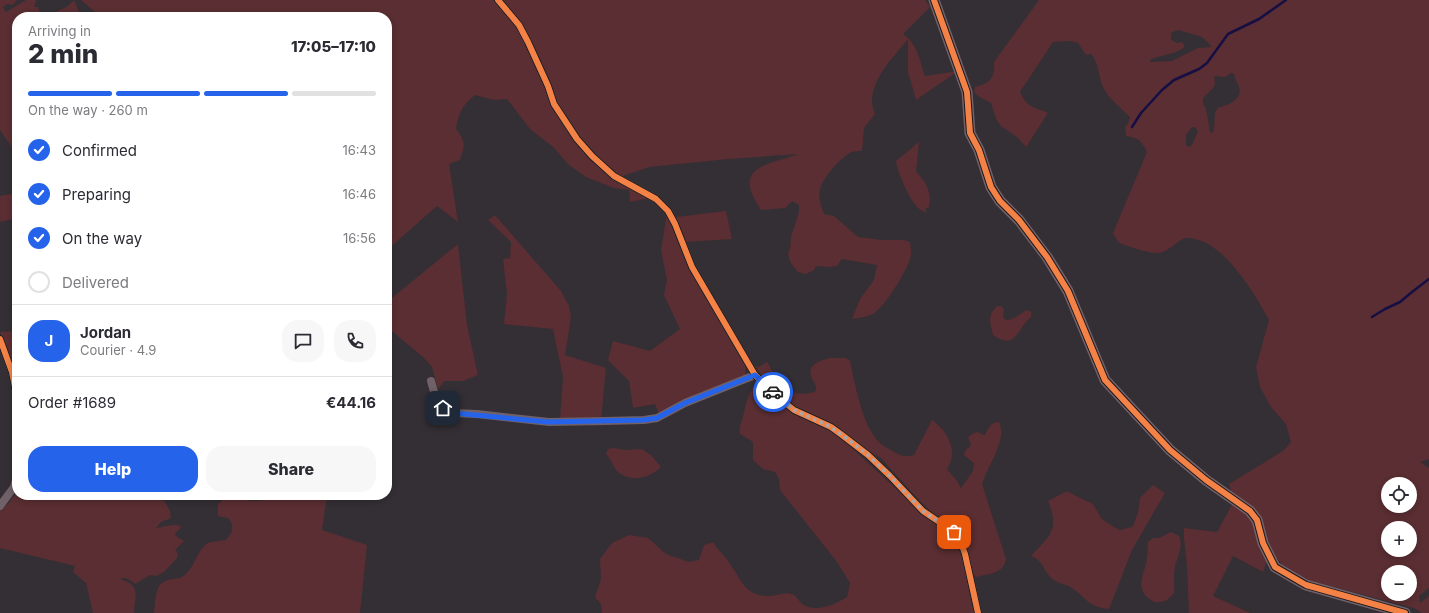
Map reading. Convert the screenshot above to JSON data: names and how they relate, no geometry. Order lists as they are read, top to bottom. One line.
{"page":{"heading":["2 min","Arriving in","17:05–17:10"],"panel":["Jordan","Courier · 4.9","Order #1689","€44.16"],"bar":"On the way · 260 m","list":[["Confirmed","16:43"],["Preparing","16:46"],["On the way","16:56"],"Delivered"],"round":"J","buttons":["Help","Share"],"map_buttons":["+","−"]}}
